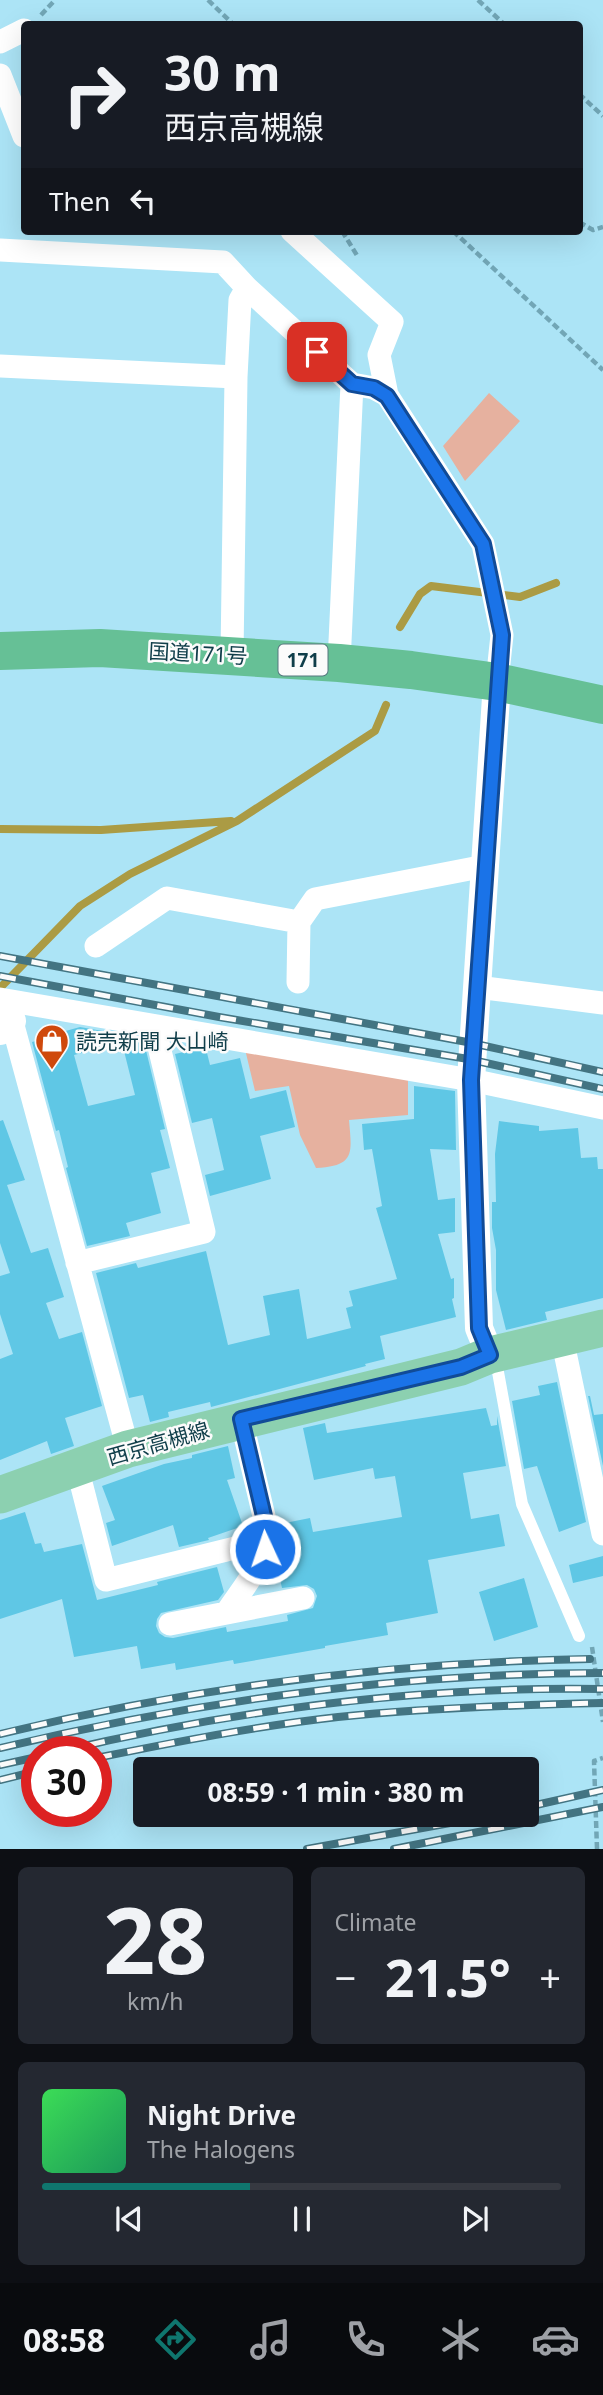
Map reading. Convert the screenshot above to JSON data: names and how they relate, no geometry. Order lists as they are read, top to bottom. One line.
{"streets":{"highway":["国道171号","171"],"main road":["西京高槻線"]},"places":{"shop":["読売新聞 大山崎"]},"page":{"turn":["30 m","西京高槻線"],"then":"Then","limit":"30","trip":"08:59 · 1 min · 380 m","tile":[["28","km/h"],"Climate"],"heat":["−","21.5°","+"],"song":["Night Drive","The Halogens"],"tabs":"08:58"}}
